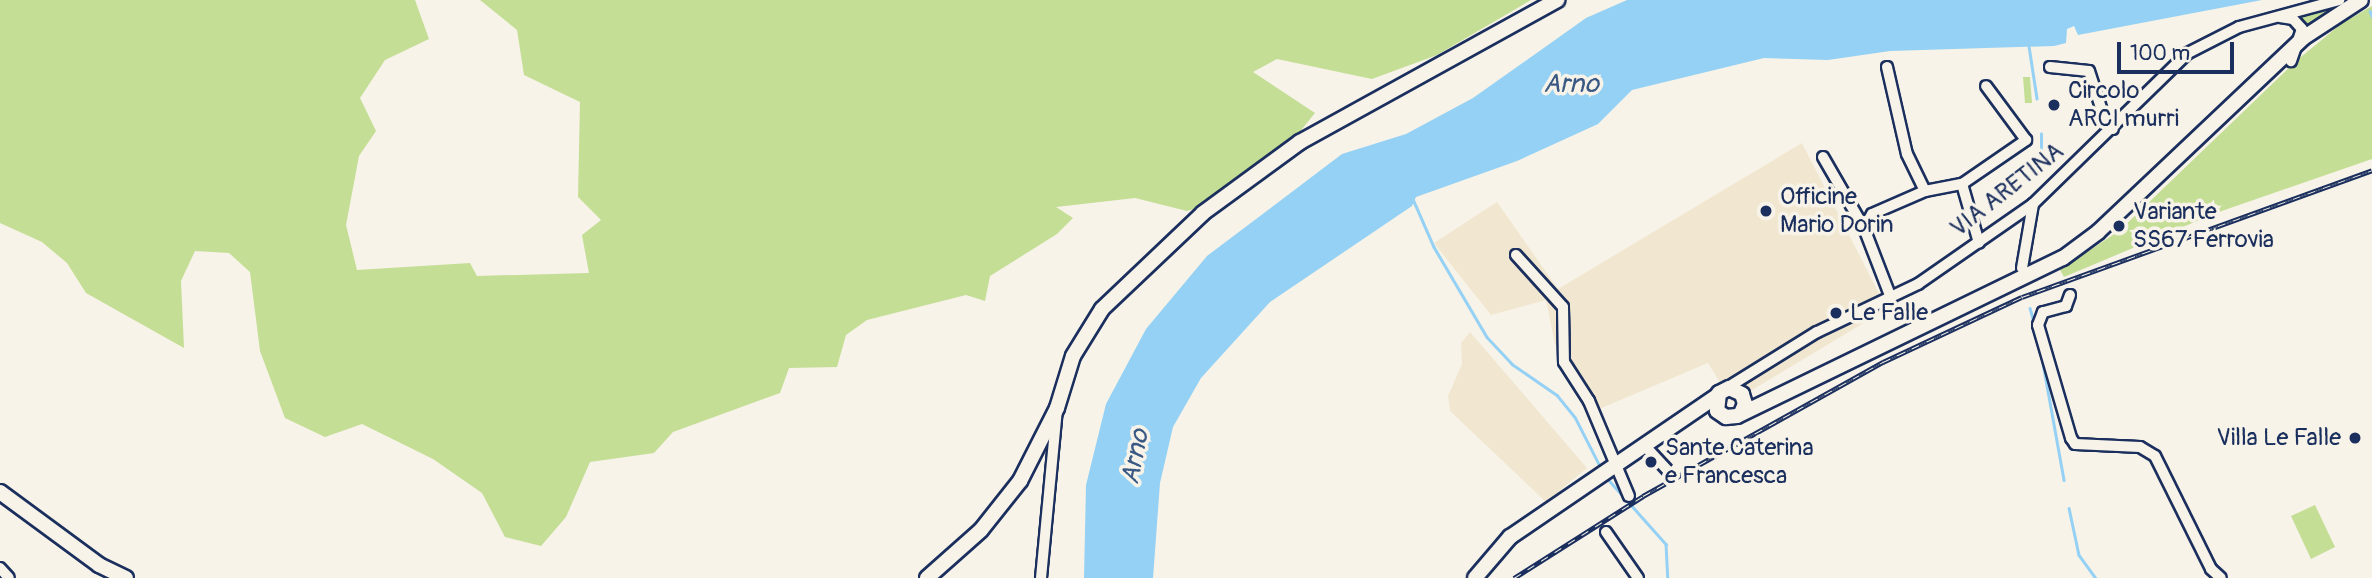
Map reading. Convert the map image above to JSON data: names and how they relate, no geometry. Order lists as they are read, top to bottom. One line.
{"streets":{"main road":["VIA ARETINA"]},"water":["Arno"],"places":["Circolo ARCI murri","Officine Mario Dorin","Variante SS67 Ferrovia","Le Falle","Villa Le Falle","Sante Caterina e Francesca"],"scale_bar":"100 m"}
